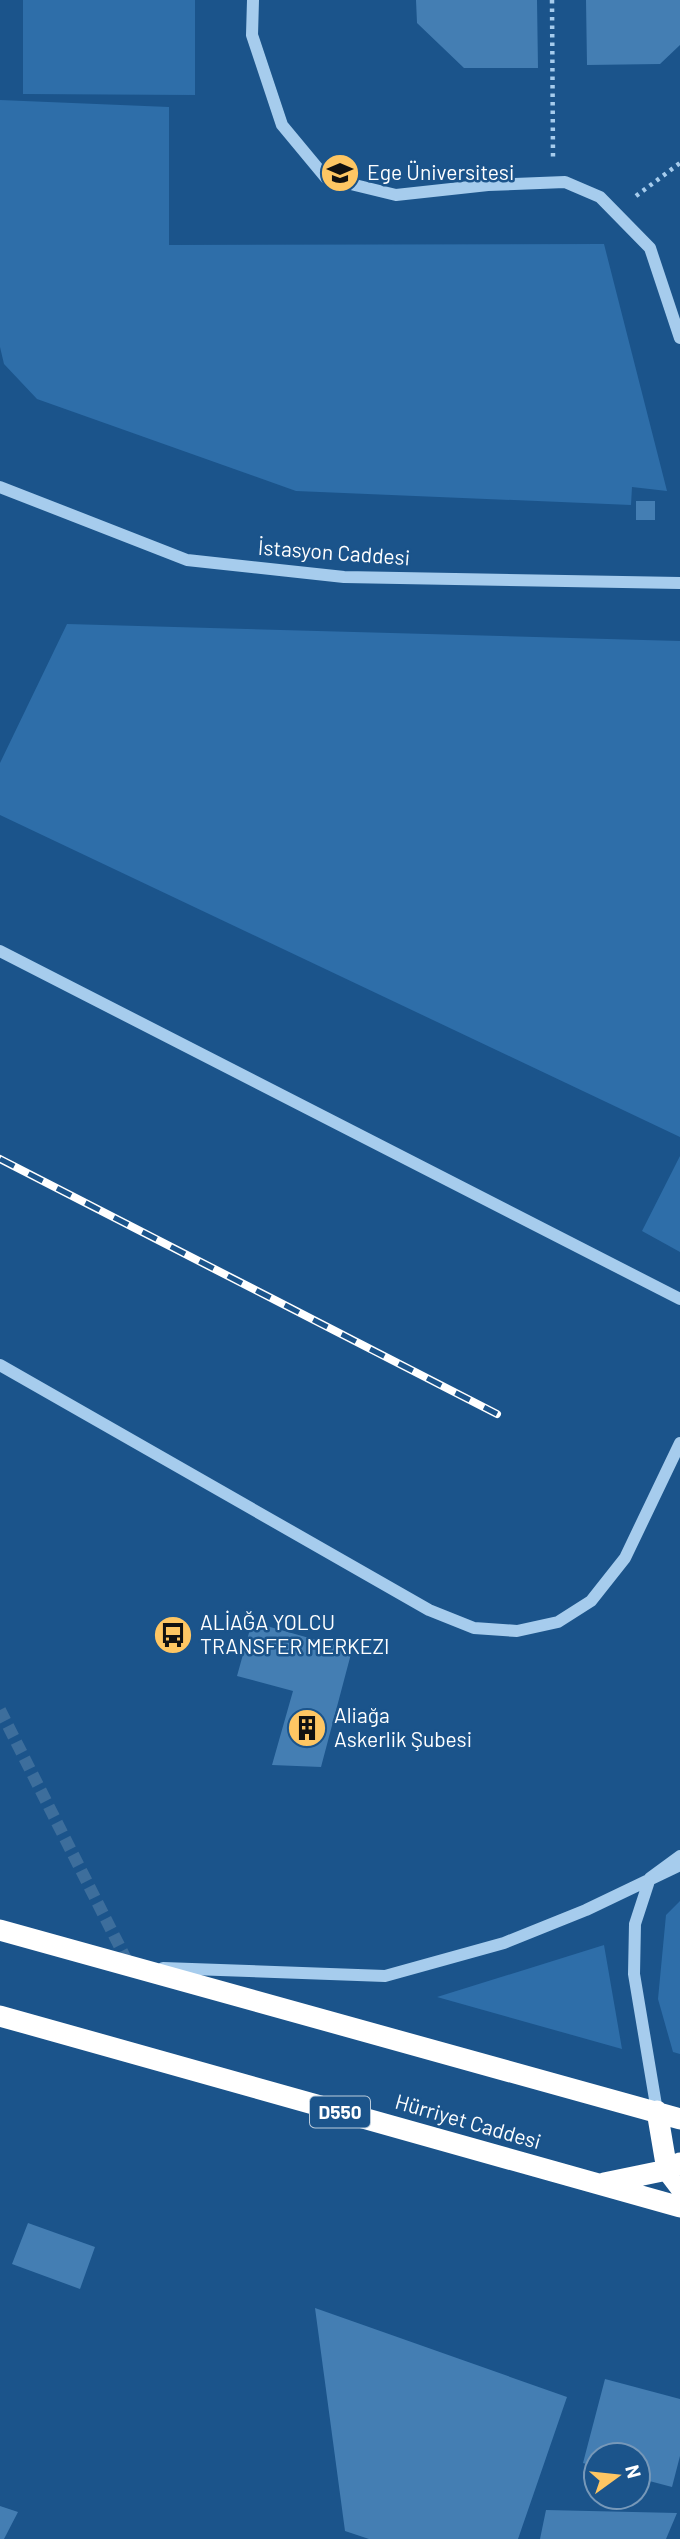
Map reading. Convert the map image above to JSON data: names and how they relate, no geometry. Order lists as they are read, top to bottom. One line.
{"streets":{"highway":["D550","Hürriyet Caddesi"],"street":["İstasyon Caddesi"]},"places":{"school or university":["Ege Üniversitesi"],"bus stop":["ALİAĞA YOLCU TRANSFER MERKEZI"],"building":["Aliağa Askerlik Şubesi"]},"north":"right"}
